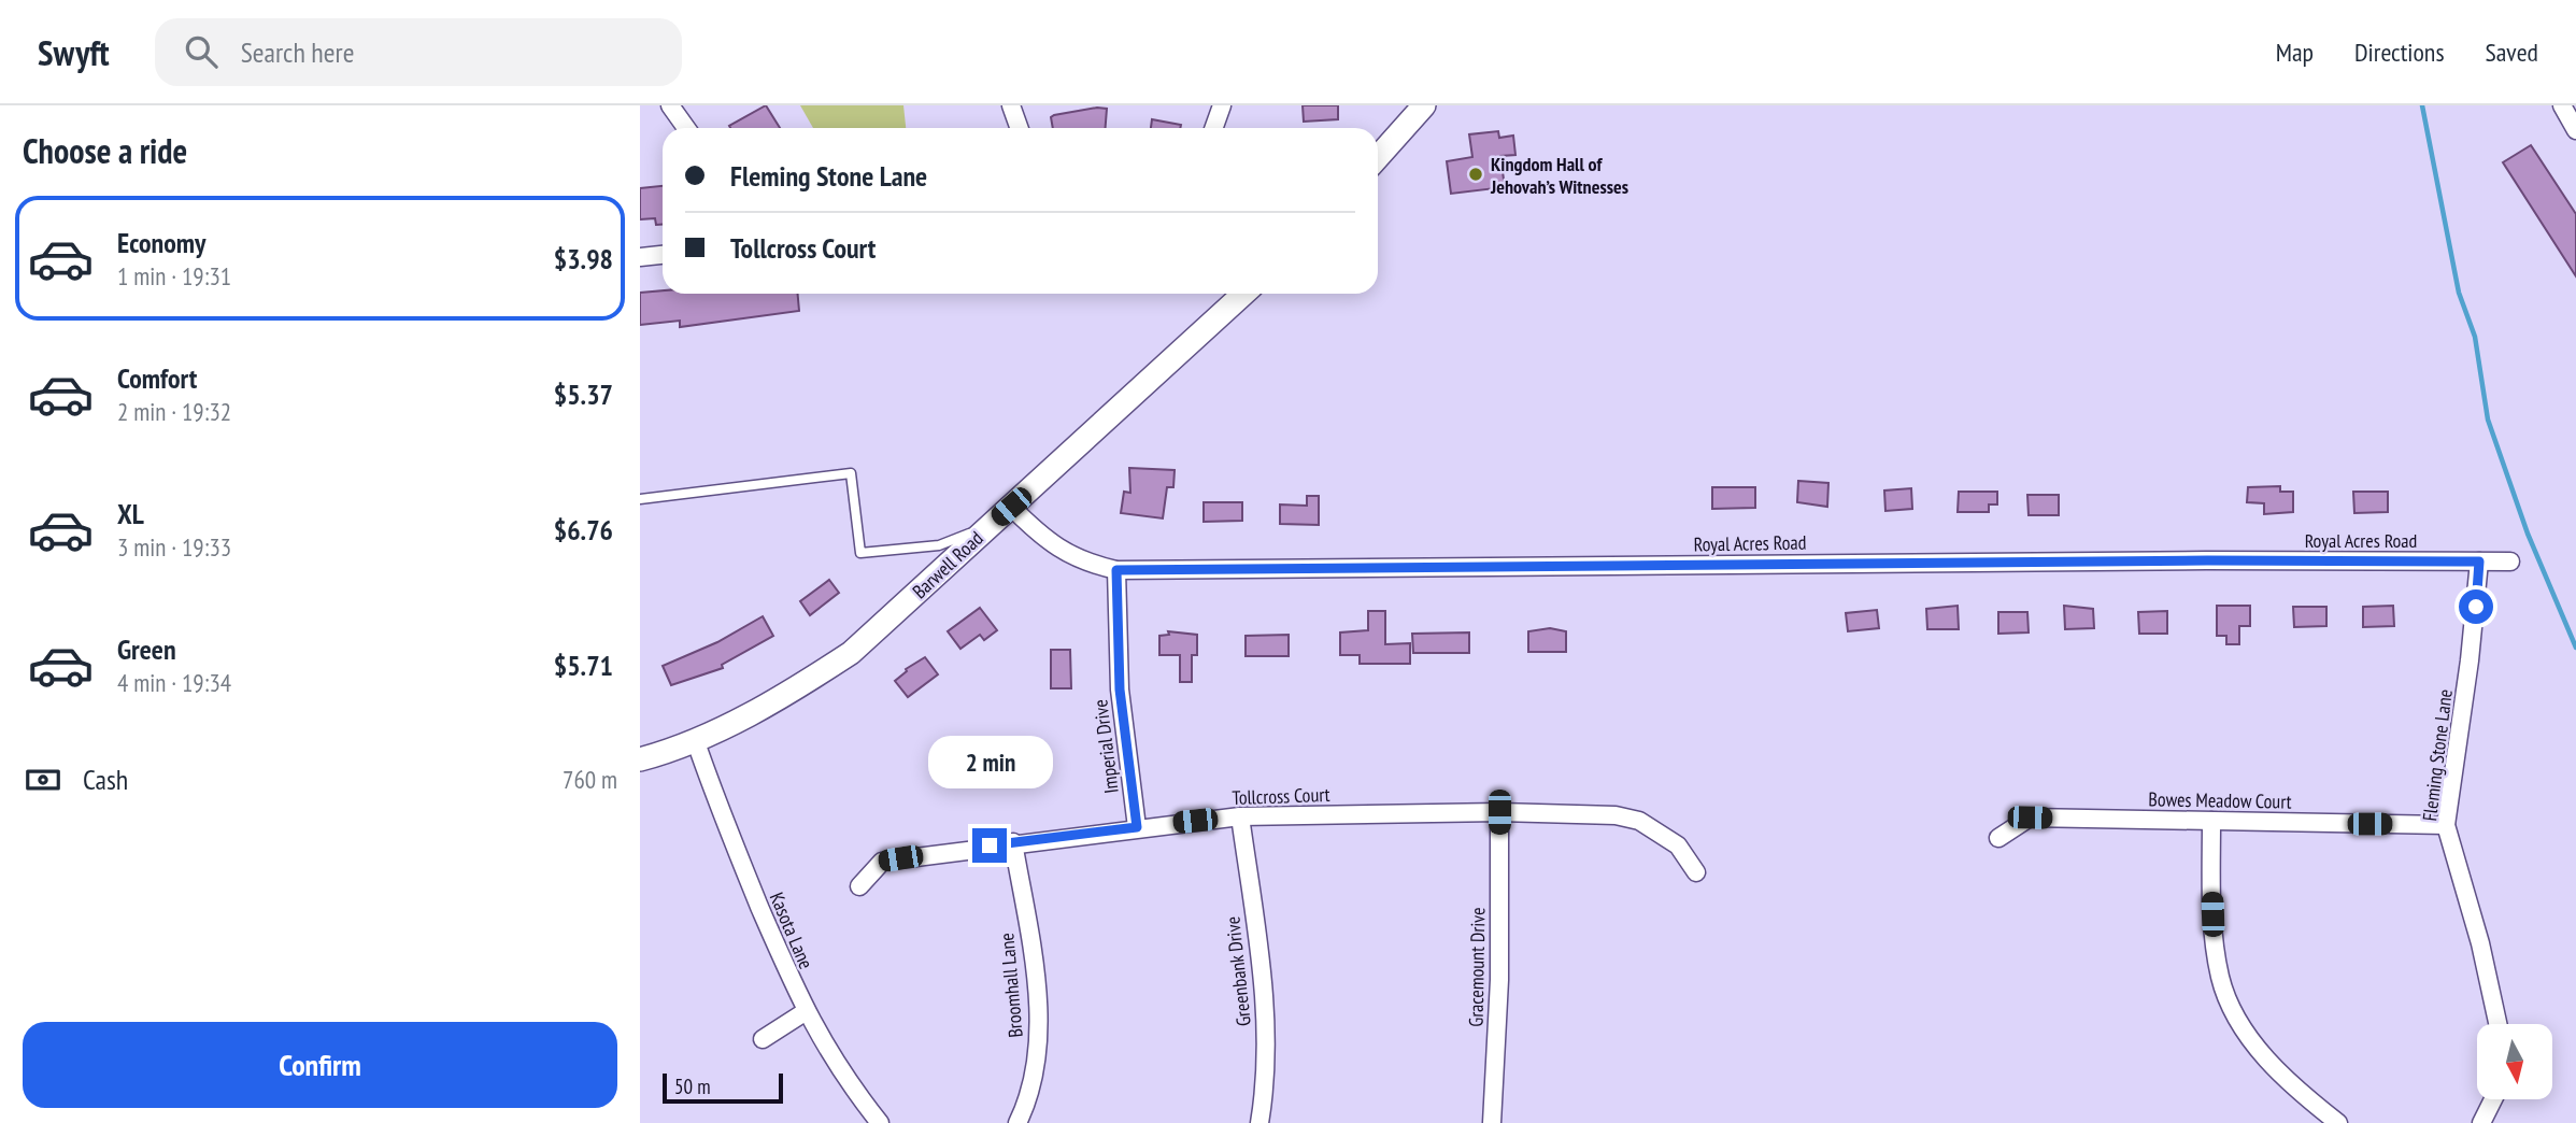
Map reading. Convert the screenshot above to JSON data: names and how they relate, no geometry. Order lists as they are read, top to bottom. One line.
{"streets":{"street":["Royal Acres Road","Barwell Road","Imperial Drive","Fleming Stone Lane","Tollcross Court","Bowes Meadow Court","Kasota Lane","Gracemount Drive","Greenbank Drive","Broomhall Lane"]},"crossings":[["Royal Acres Road","Barwell Road"],["Royal Acres Road","Imperial Drive"],["Royal Acres Road","Fleming Stone Lane"],["Barwell Road","Kasota Lane"],["Imperial Drive","Tollcross Court"],["Fleming Stone Lane","Bowes Meadow Court"],["Tollcross Court","Gracemount Drive"],["Tollcross Court","Greenbank Drive"],["Tollcross Court","Broomhall Lane"]],"places":["Kingdom Hall of Jehovah’s Witnesses"],"scale_bar":"50 m","north":"bottom","page":{"header":"Swyft","search":"Search here","nav":["Map","Directions","Saved"],"heading":"Choose a ride","banner":["Fleming Stone Lane","Tollcross Court"],"list":[{"name":"Economy","note":"1 min · 19:31","value":"$3.98"},{"name":"Comfort","note":"2 min · 19:32","value":"$5.37"},{"name":"XL","note":"3 min · 19:33","value":"$6.76"},{"name":"Green","note":"4 min · 19:34","value":"$5.71"}],"bubble":"2 min","pay":["Cash","760 m"],"buttons":"Confirm","scale":"50 m"}}
